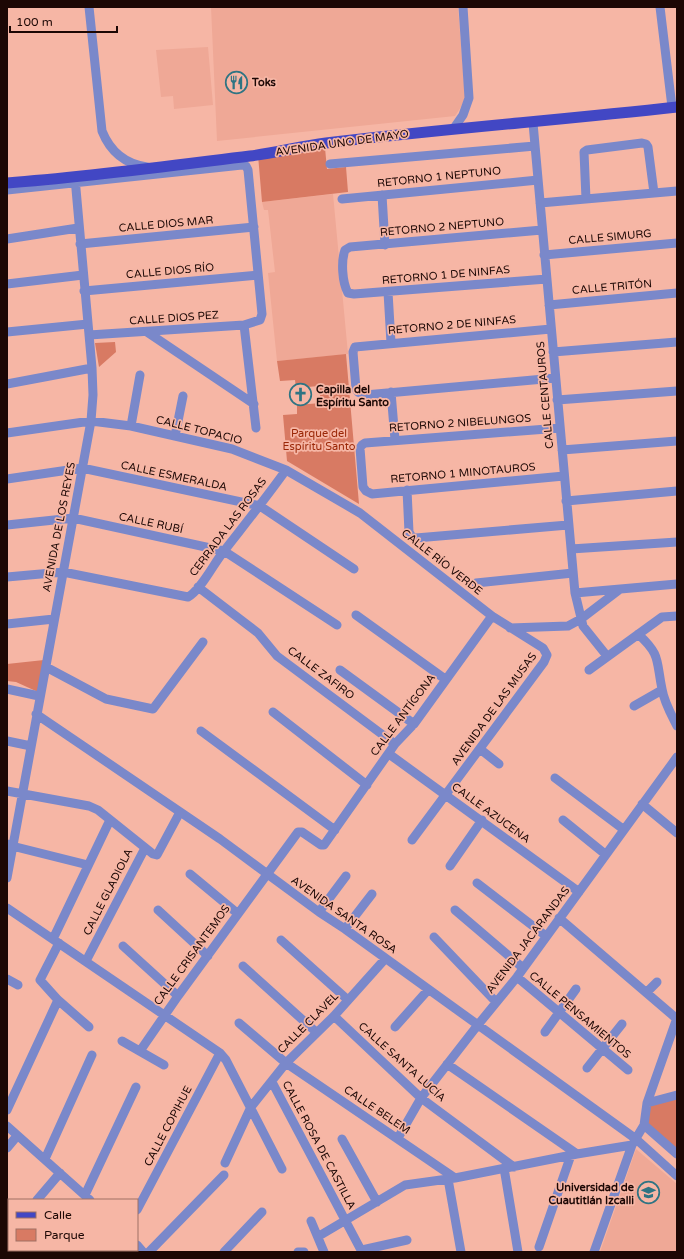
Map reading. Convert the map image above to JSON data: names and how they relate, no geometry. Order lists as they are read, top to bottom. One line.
{"streets":{"main road":["AVENIDA UNO DE MAYO"],"street":["RETORNO 1 NEPTUNO","CALLE DIOS MAR","RETORNO 2 NEPTUNO","CALLE SIMURG","CALLE DIOS RÍO","RETORNO 1 DE NINFAS","CALLE TRITÓN","CALLE DIOS PEZ","RETORNO 2 DE NINFAS","CALLE CENTAUROS","RETORNO 2 NIBELUNGOS","CALLE TOPACIO","RETORNO 1 MINOTAUROS","CALLE ESMERALDA","CALLE RUBÍ","AVENIDA DE LOS REYES","CERRADA LAS ROSAS","CALLE RÍO VERDE","CALLE ZAFIRO","AVENIDA DE LAS MUSAS","CALLE ANTÍGONA","CALLE AZUCENA","CALLE GLADIOLA","AVENIDA SANTA ROSA","AVENIDA JACARANDAS","CALLE CRISANTEMOS","CALLE PENSAMIENTOS","CALLE CLAVEL","CALLE SANTA LUCÍA","CALLE BELEM","CALLE COPIHUE","CALLE ROSA DE CASTILLA"]},"crossings":[["AVENIDA UNO DE MAYO","CALLE CENTAUROS"],["AVENIDA UNO DE MAYO","AVENIDA DE LOS REYES"],["RETORNO 1 NEPTUNO","CALLE CENTAUROS"],["CALLE DIOS MAR","AVENIDA DE LOS REYES"],["RETORNO 2 NEPTUNO","RETORNO 1 DE NINFAS"],["RETORNO 2 NEPTUNO","CALLE CENTAUROS"],["CALLE SIMURG","CALLE CENTAUROS"],["CALLE DIOS RÍO","CALLE DIOS PEZ"],["CALLE DIOS RÍO","AVENIDA DE LOS REYES"],["RETORNO 1 DE NINFAS","CALLE CENTAUROS"],["CALLE TRITÓN","CALLE CENTAUROS"],["CALLE DIOS PEZ","AVENIDA DE LOS REYES"],["RETORNO 2 DE NINFAS","CALLE CENTAUROS"],["CALLE CENTAUROS","RETORNO 2 NIBELUNGOS"],["CALLE CENTAUROS","RETORNO 1 MINOTAUROS"],["RETORNO 2 NIBELUNGOS","RETORNO 1 MINOTAUROS"],["CALLE TOPACIO","AVENIDA DE LOS REYES"],["CALLE TOPACIO","CERRADA LAS ROSAS"],["CALLE TOPACIO","CALLE RÍO VERDE"],["CALLE ESMERALDA","AVENIDA DE LOS REYES"],["CALLE ESMERALDA","CERRADA LAS ROSAS"],["CALLE RUBÍ","AVENIDA DE LOS REYES"],["CALLE RUBÍ","CERRADA LAS ROSAS"],["AVENIDA DE LOS REYES","CERRADA LAS ROSAS"],["AVENIDA DE LOS REYES","AVENIDA SANTA ROSA"],["CERRADA LAS ROSAS","CALLE ZAFIRO"],["CALLE RÍO VERDE","AVENIDA DE LAS MUSAS"],["CALLE RÍO VERDE","CALLE ANTÍGONA"],["CALLE ZAFIRO","CALLE ANTÍGONA"],["AVENIDA DE LAS MUSAS","CALLE AZUCENA"],["CALLE ANTÍGONA","CALLE AZUCENA"],["CALLE ANTÍGONA","AVENIDA SANTA ROSA"],["CALLE ANTÍGONA","CALLE CRISANTEMOS"],["CALLE AZUCENA","AVENIDA JACARANDAS"],["CALLE GLADIOLA","AVENIDA SANTA ROSA"],["AVENIDA SANTA ROSA","AVENIDA JACARANDAS"],["AVENIDA SANTA ROSA","CALLE CRISANTEMOS"],["AVENIDA SANTA ROSA","CALLE CLAVEL"],["AVENIDA JACARANDAS","CALLE PENSAMIENTOS"],["AVENIDA JACARANDAS","CALLE SANTA LUCÍA"],["AVENIDA JACARANDAS","CALLE BELEM"],["CALLE CLAVEL","CALLE SANTA LUCÍA"],["CALLE CLAVEL","CALLE BELEM"],["CALLE CLAVEL","CALLE ROSA DE CASTILLA"]],"parks":["Parque del Espíritu Santo"],"places":{"restaurant":["Toks"],"church":["Capilla del Espíritu Santo"],"school or university":["Universidad de Cuautitlán Izcalli"]},"legend":["Calle","Parque"],"scale_bar":"100 m"}
